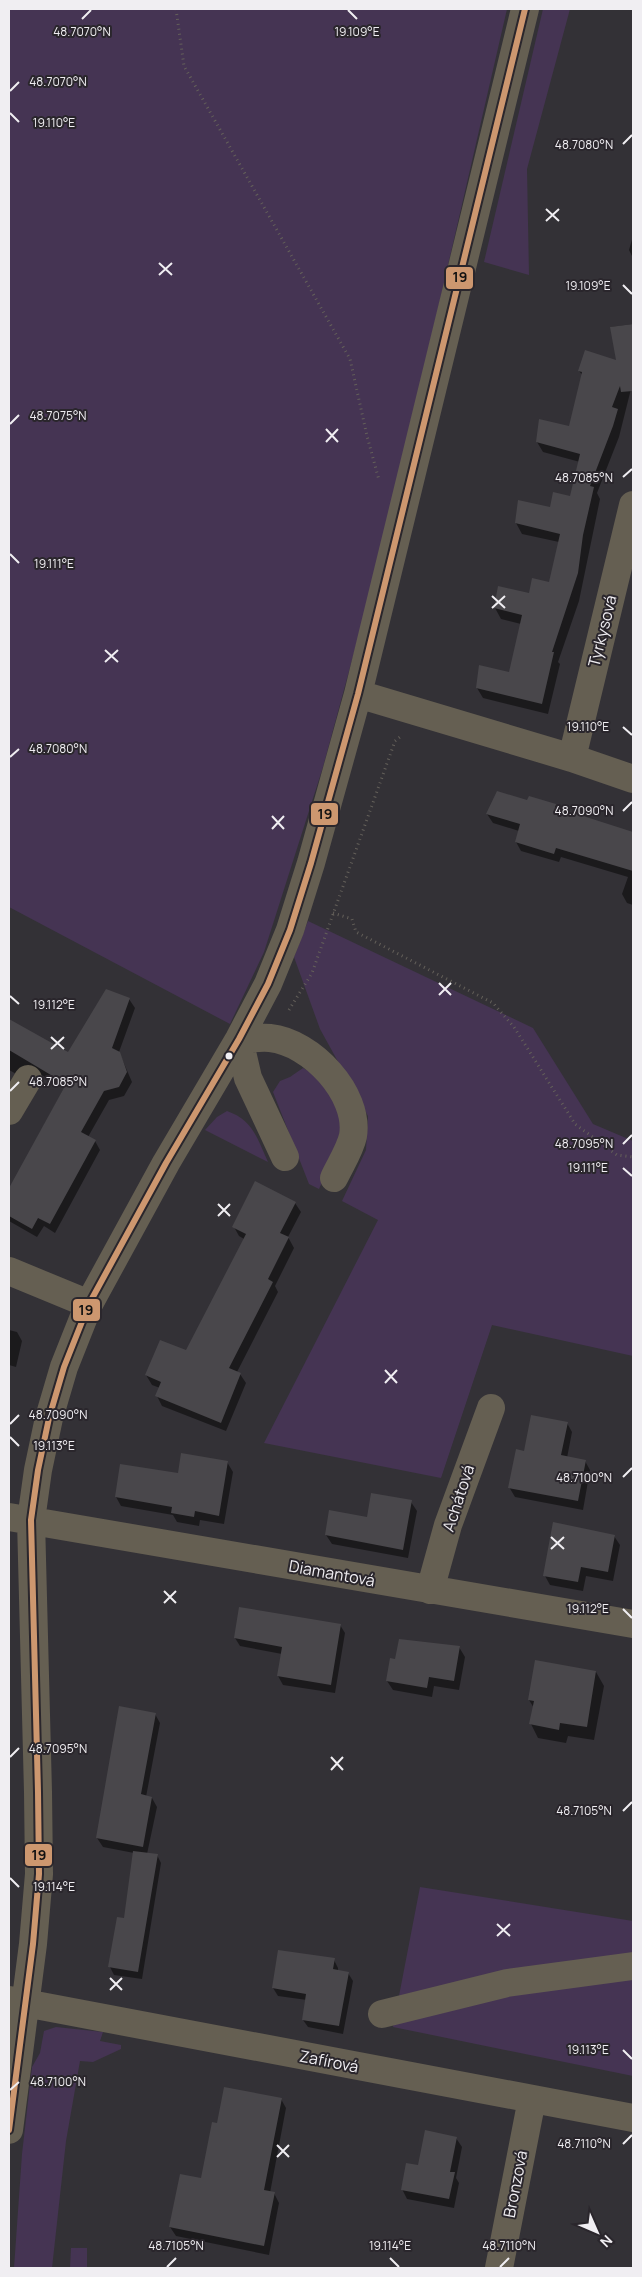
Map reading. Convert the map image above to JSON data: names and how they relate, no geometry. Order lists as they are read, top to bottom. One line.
{"streets":{"street":["Tyrkysová","Achátová","Diamantová","Zafírová","Bronzová"]},"crossings":[["Achátová","Diamantová"],["Zafírová","Bronzová"]],"lines":["transit line 19"],"north":"bottom right","coordinates":["48.7070°N","19.109°E","19.110°E","48.7080°N","48.7075°N","48.7085°N","19.111°E","48.7090°N","19.112°E","48.7095°N","19.113°E","48.7100°N","48.7105°N","19.114°E","48.7110°N"]}
